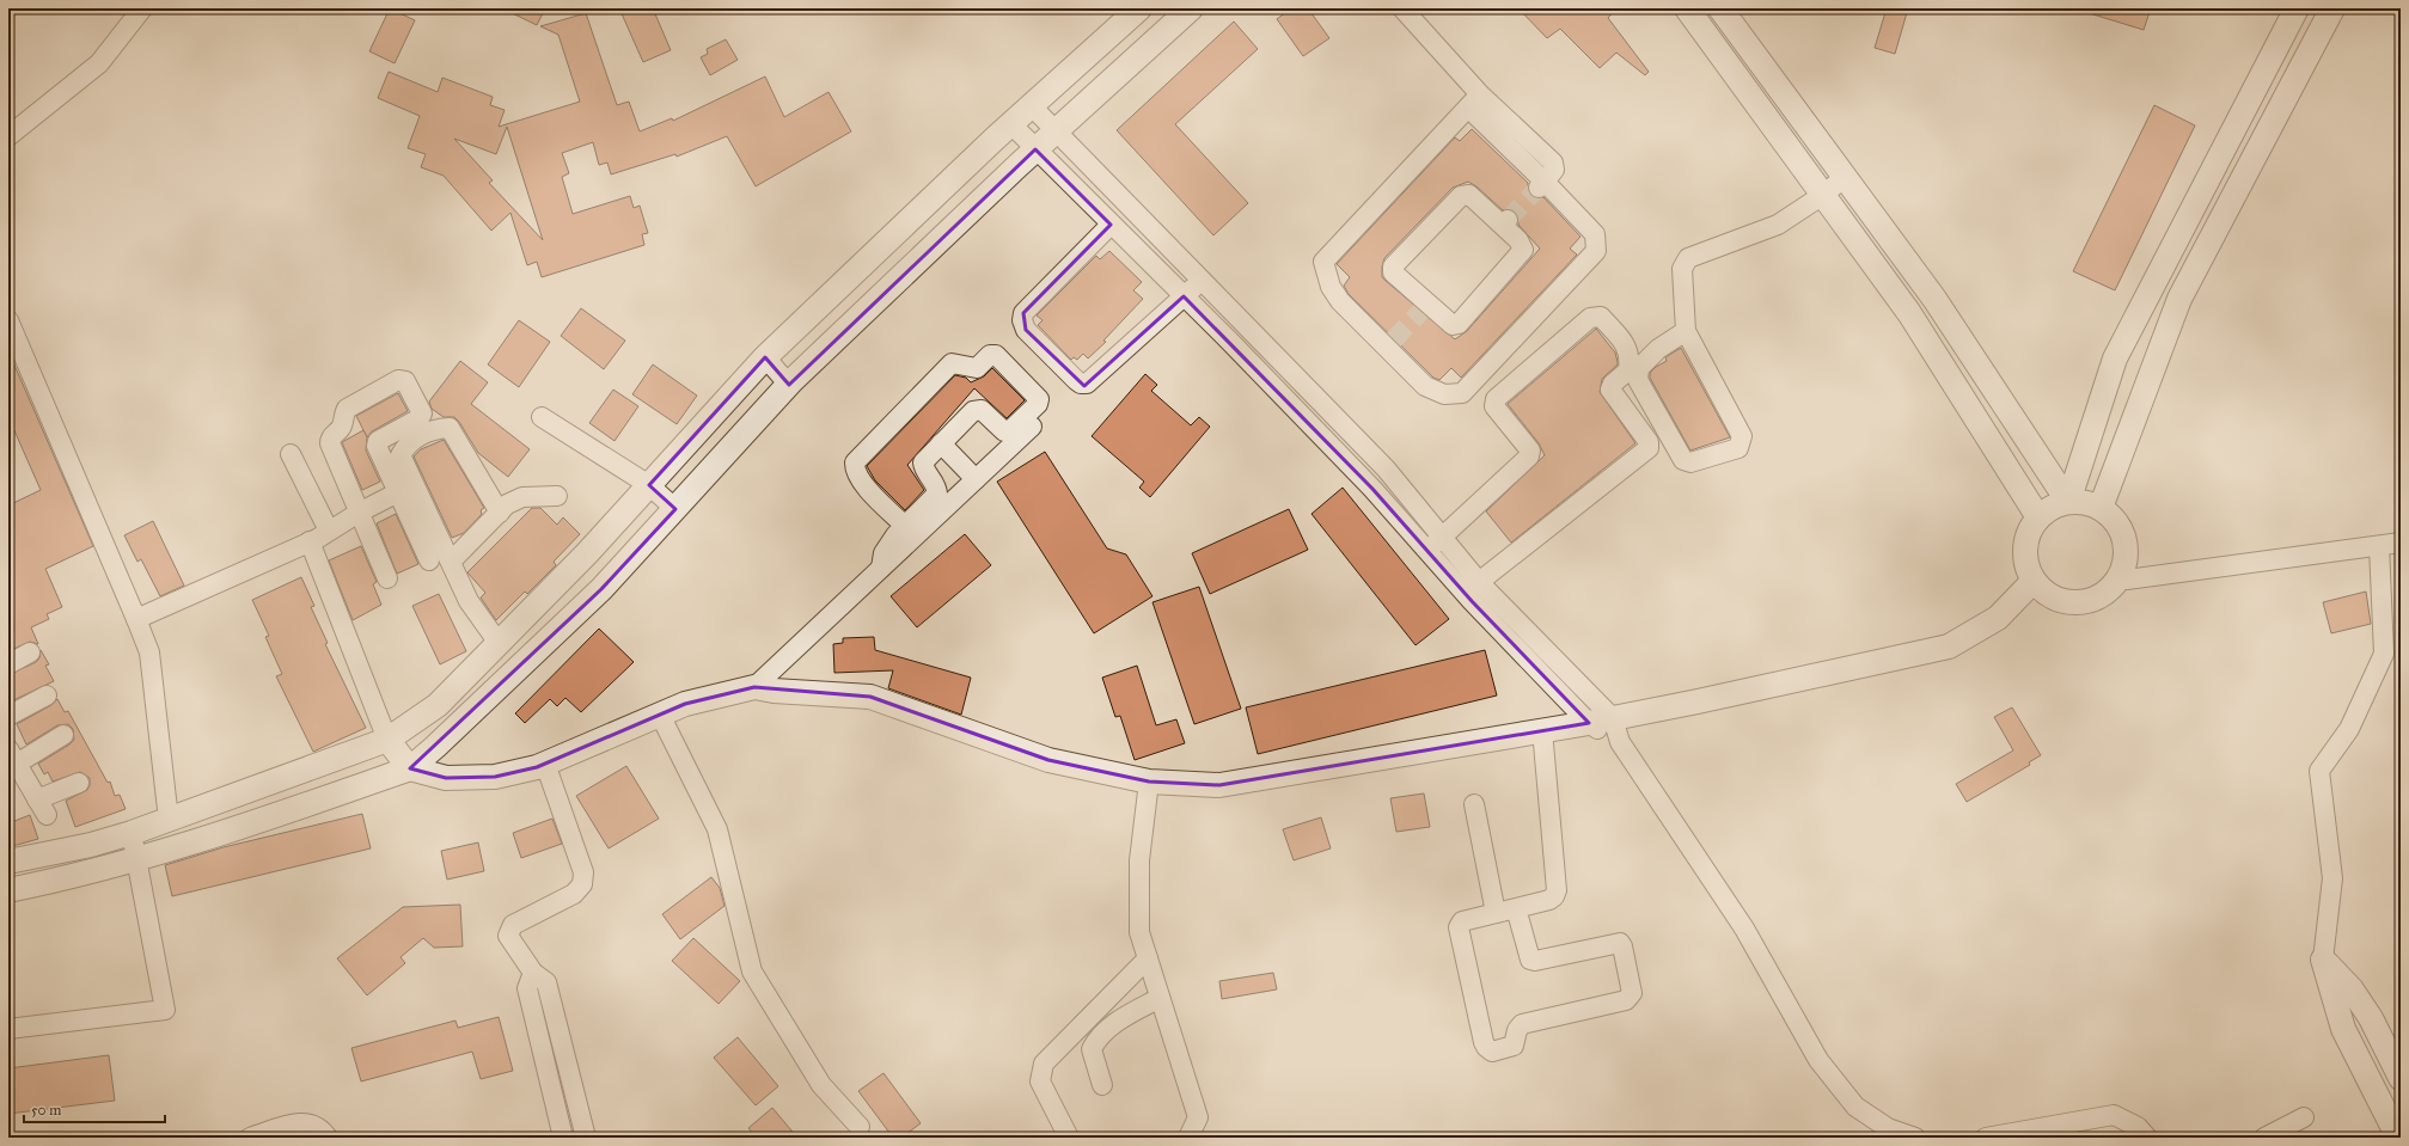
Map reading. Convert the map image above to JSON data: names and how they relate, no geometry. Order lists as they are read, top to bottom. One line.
{"scale_bar":"50 m"}
